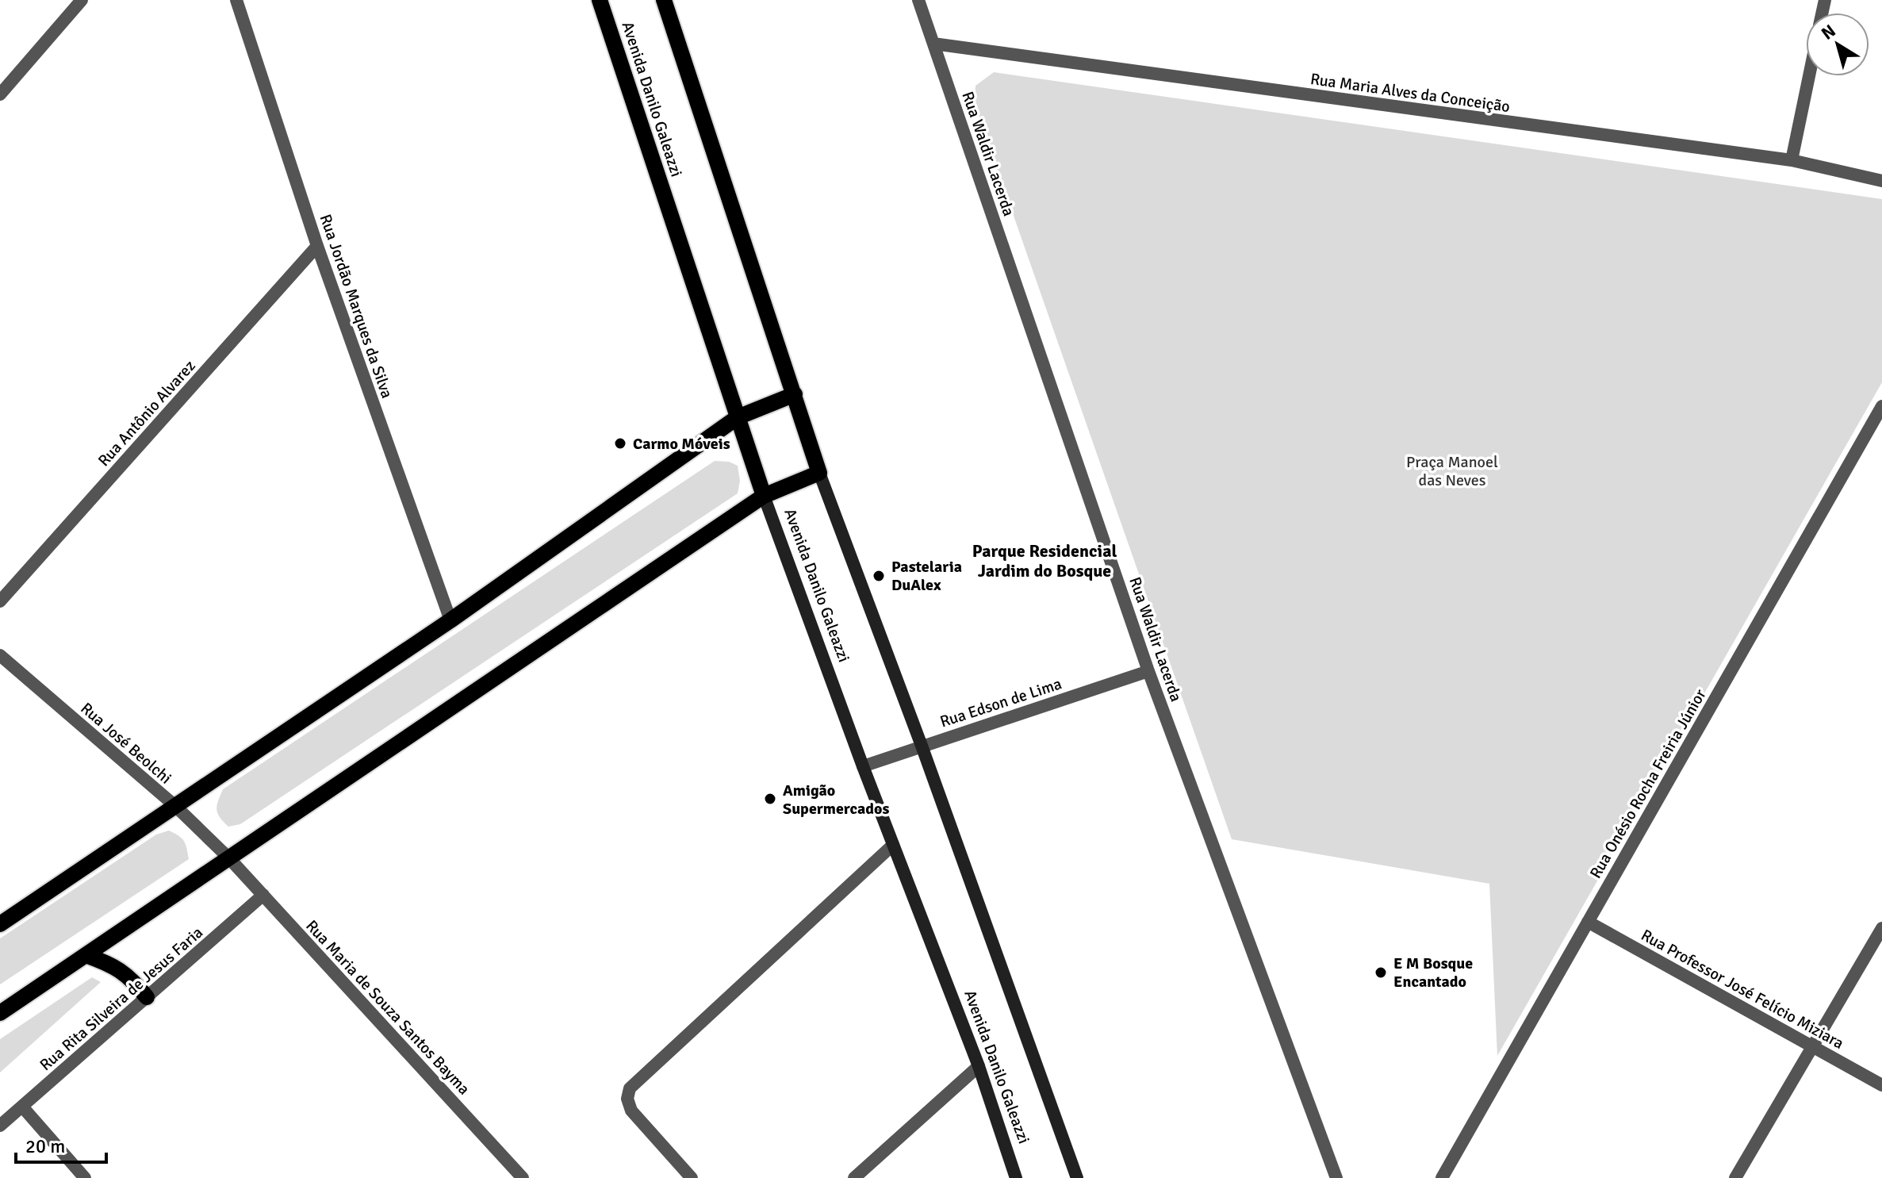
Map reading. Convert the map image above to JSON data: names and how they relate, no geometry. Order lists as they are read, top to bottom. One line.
{"streets":{"main road":["Avenida Danilo Galeazzi"],"street":["Rua Maria Alves da Conceição","Rua Waldir Lacerda","Rua Jordão Marques da Silva","Rua Antônio Alvarez","Rua Edson de Lima","Rua José Beolchi","Rua Onésio Rocha Freiria Júnior","Rua Professor José Felício Miziara","Rua Rita Silveira de Jesus Faria","Rua Maria de Souza Santos Bayma"]},"crossings":[["Rua Maria Alves da Conceição","Rua Waldir Lacerda"],["Avenida Danilo Galeazzi","Rua Edson de Lima"],["Rua Waldir Lacerda","Rua Edson de Lima"],["Rua Jordão Marques da Silva","Rua Antônio Alvarez"],["Rua José Beolchi","Rua Maria de Souza Santos Bayma"],["Rua Onésio Rocha Freiria Júnior","Rua Professor José Felício Miziara"],["Rua Rita Silveira de Jesus Faria","Rua Maria de Souza Santos Bayma"]],"districts":["Parque Residencial Jardim do Bosque"],"parks":["Praça Manoel das Neves"],"places":["Carmo Móveis","Pastelaria DuAlex","Amigão Supermercados","E M Bosque Encantado"],"scale_bar":"20 m","north":"top left"}
